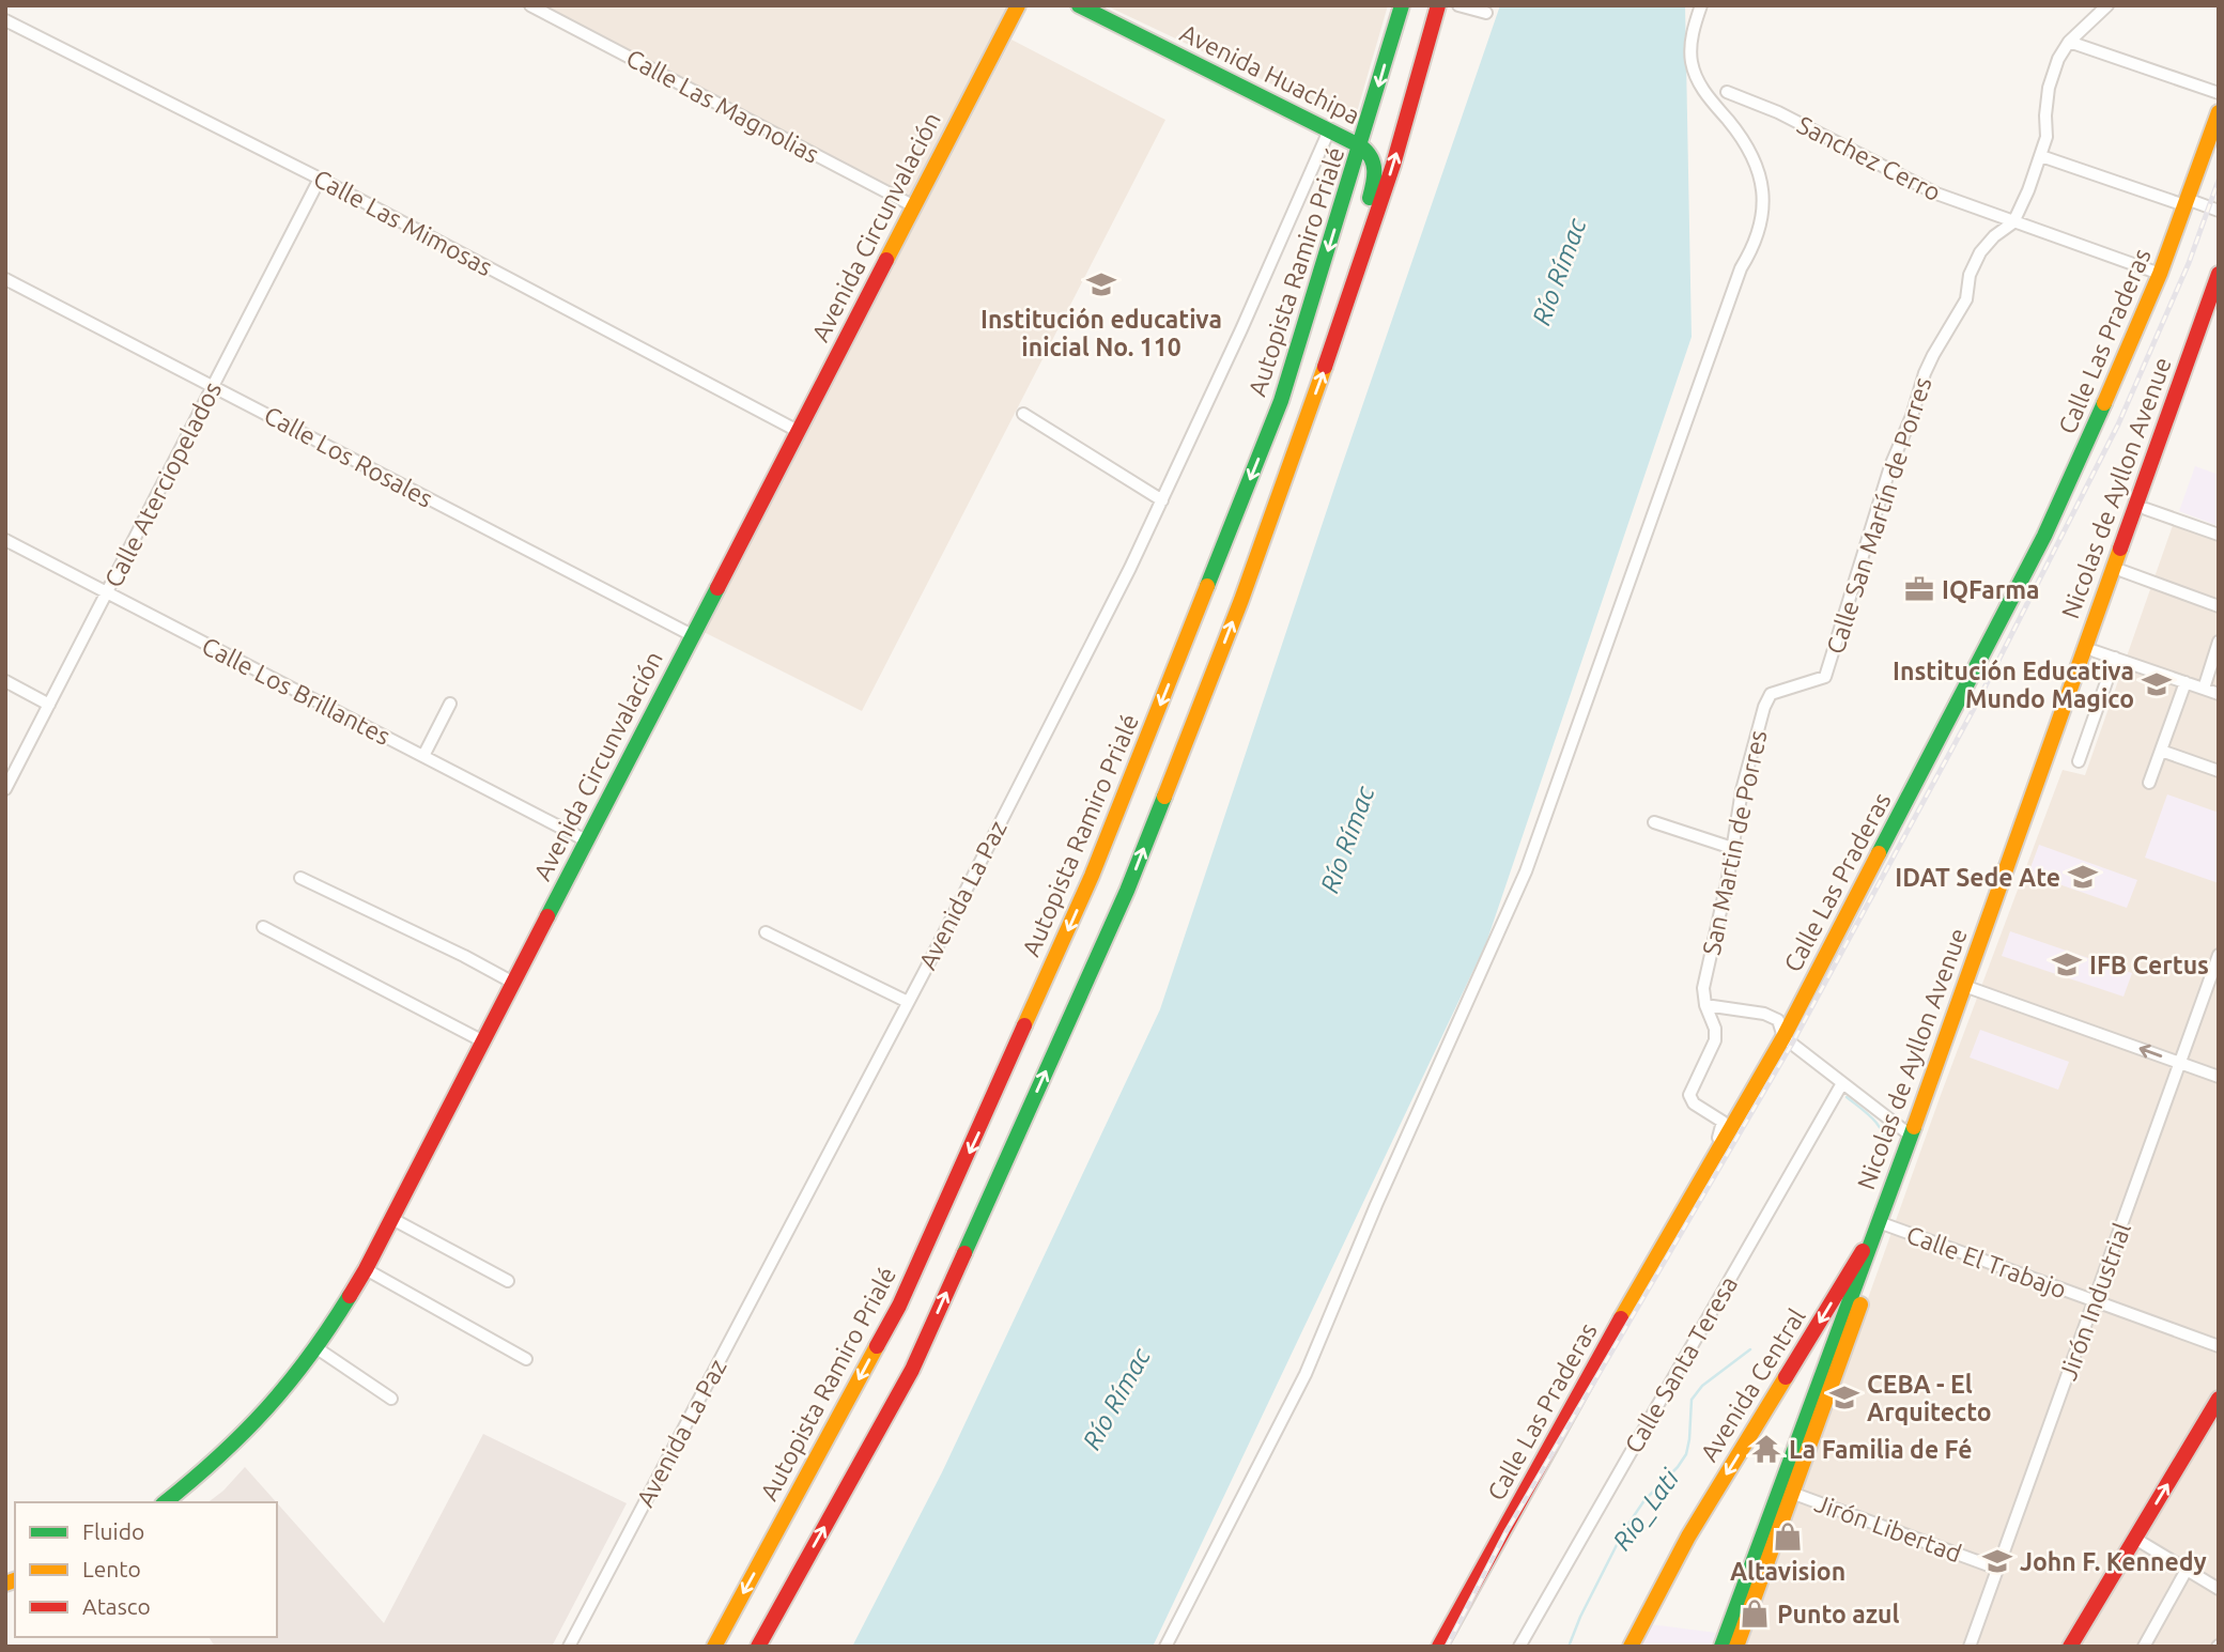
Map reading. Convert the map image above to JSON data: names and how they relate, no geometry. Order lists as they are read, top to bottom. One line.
{"streets":{"main road":["Avenida Huachipa","Avenida Circunvalación","Autopista Ramiro Prialé","Calle Las Praderas","Nicolas de Ayllon Avenue","Avenida Central"],"street":["Calle Las Magnolias","Sanchez Cerro","Calle Las Mimosas","Calle Los Rosales","Calle Aterciopelados","Calle San Martín de Porres","Calle Los Brillantes","San Martin de Porres","Avenida La Paz","Calle El Trabajo","Jirón Industrial","Calle Santa Teresa","Jirón Libertad"]},"crossings":[["Avenida Huachipa","Autopista Ramiro Prialé"],["Avenida Huachipa","Avenida La Paz"],["Calle Las Magnolias","Avenida Circunvalación"],["Sanchez Cerro","Calle Las Praderas"],["Sanchez Cerro","Calle San Martín de Porres"],["Calle Las Mimosas","Avenida Circunvalación"],["Calle Las Mimosas","Calle Aterciopelados"],["Avenida Circunvalación","Calle Los Rosales"],["Avenida Circunvalación","Calle Los Brillantes"],["Calle Las Praderas","San Martin de Porres"],["Calle Los Rosales","Calle Aterciopelados"],["Calle Aterciopelados","Calle Los Brillantes"],["Nicolas de Ayllon Avenue","Calle El Trabajo"],["Nicolas de Ayllon Avenue","Avenida Central"],["Nicolas de Ayllon Avenue","Jirón Libertad"],["Calle San Martín de Porres","San Martin de Porres"],["Calle El Trabajo","Jirón Industrial"],["Calle El Trabajo","Avenida Central"],["Jirón Industrial","Jirón Libertad"]],"one_way":["Avenida Central"],"water":["Río Rímac","Rio_Lati"],"places":{"school or university":["Institución educativa inicial No. 110","Institución Educativa Mundo Magico","IDAT Sede Ate","IFB Certus","CEBA - El Arquitecto","John F. Kennedy"],"office":["IQFarma"],"temple":["La Familia de Fé"],"shop":["Altavision","Punto azul"]},"legend":["Fluido","Lento","Atasco"]}
